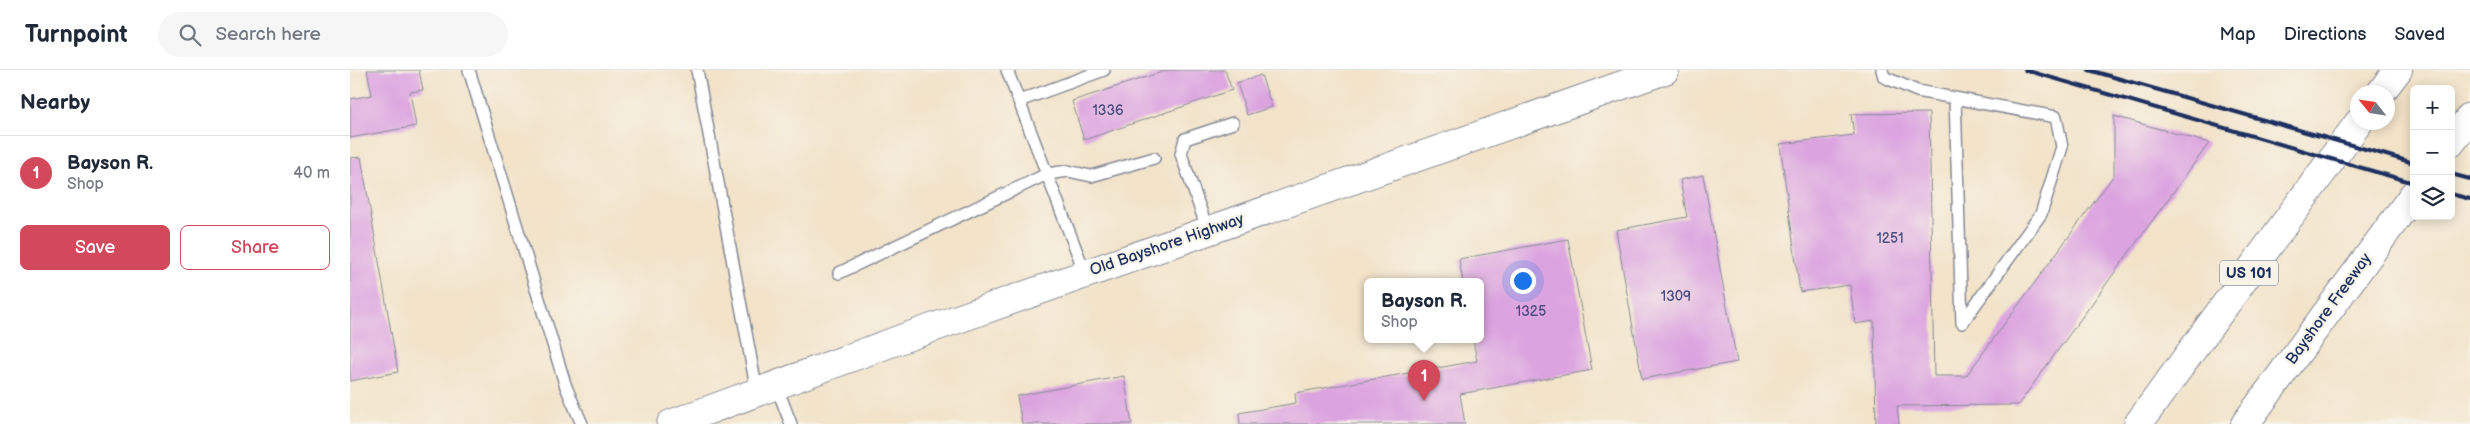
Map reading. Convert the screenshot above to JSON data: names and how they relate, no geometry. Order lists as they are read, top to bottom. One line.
{"streets":{"main road":["Old Bayshore Highway","US 101","Bayshore Freeway"]},"house_numbers":["1336","1251","1309","1325"],"north":"top left","page":{"header":"Turnpoint","search":"Search here","nav":["Map","Directions","Saved"],"heading":"Nearby","map_buttons":["+","−"],"list":[{"mark":"1","name":"Bayson R.","note":"Shop","value":"40 m"}],"buttons":["Save","Share"],"popup":["Bayson R.","Shop"],"pins":"1"}}
